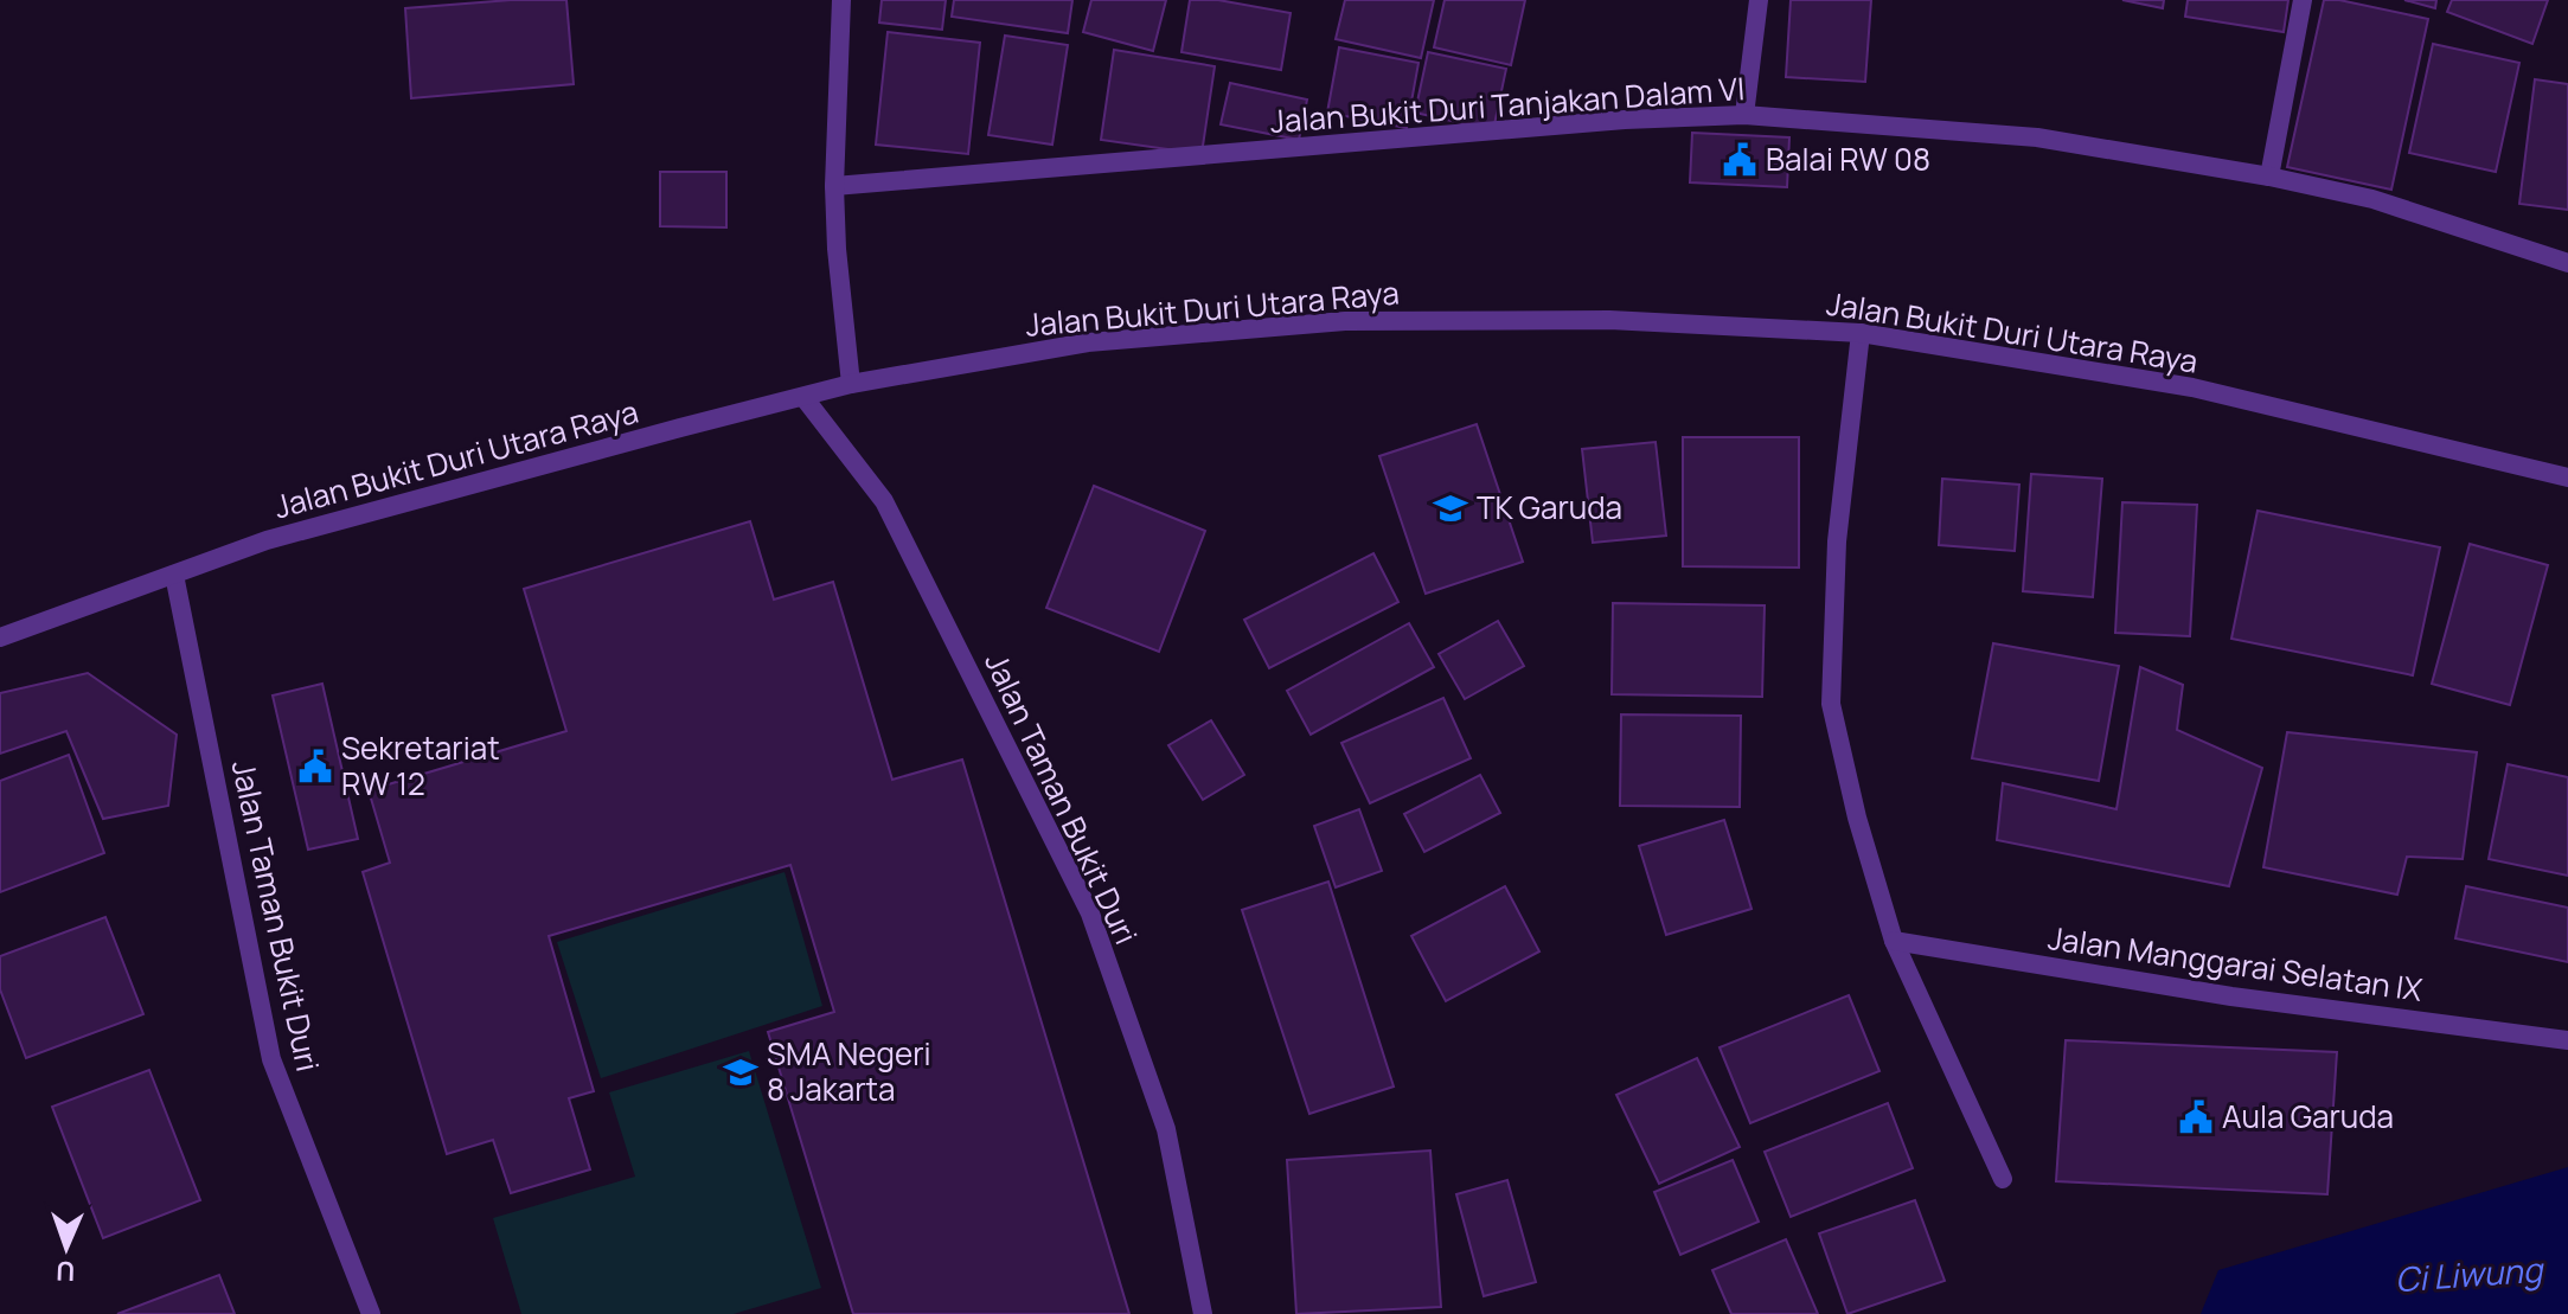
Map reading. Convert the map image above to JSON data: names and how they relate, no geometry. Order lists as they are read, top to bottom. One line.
{"streets":{"street":["Jalan Bukit Duri Tanjakan Dalam VI","Jalan Bukit Duri Utara Raya","Jalan Taman Bukit Duri","Jalan Manggarai Selatan IX"]},"crossings":[["Jalan Bukit Duri Utara Raya","Jalan Taman Bukit Duri"]],"water":["Ci Liwung"],"places":{"public building":["Balai RW 08","Sekretariat RW 12","Aula Garuda"],"school or university":["TK Garuda","SMA Negeri 8 Jakarta"]},"north":"bottom"}
